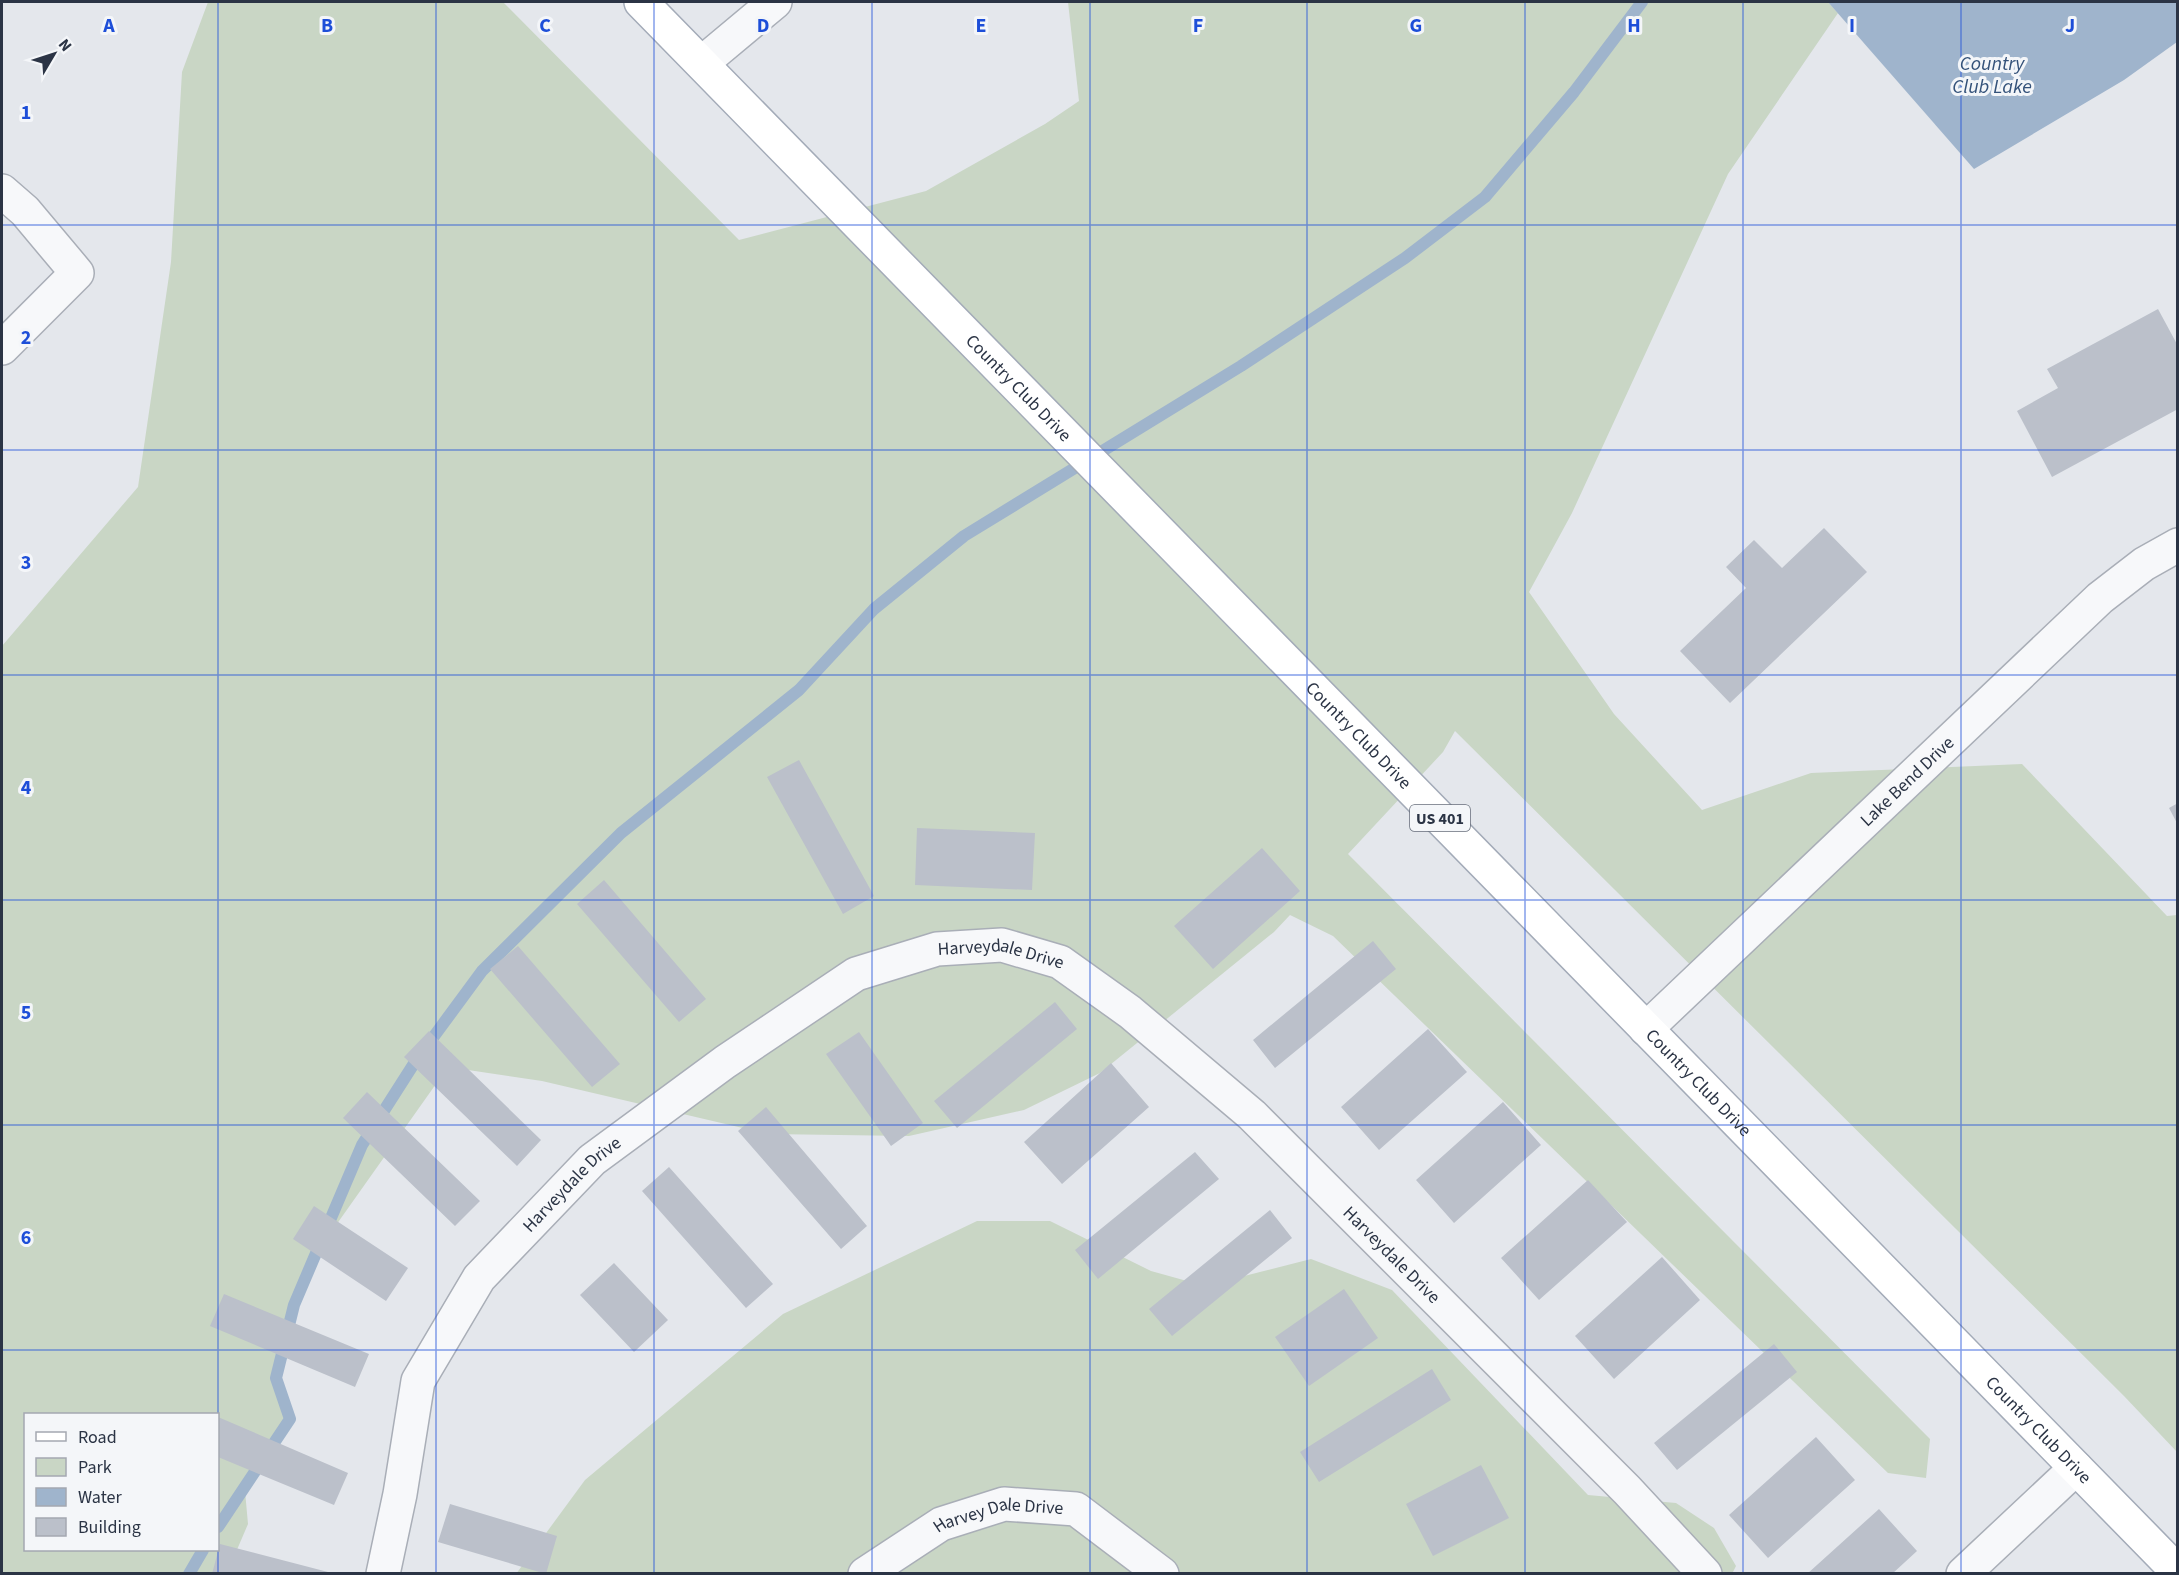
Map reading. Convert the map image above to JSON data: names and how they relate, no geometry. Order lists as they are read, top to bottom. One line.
{"streets":{"main road":["Country Club Drive","US 401"],"street":["Lake Bend Drive","Harveydale Drive","Harvey Dale Drive"]},"crossings":[["Country Club Drive","Lake Bend Drive"]],"water":["Country Club Lake"],"legend":["Road","Park","Water","Building"],"north":"top right","grid":{"columns":["A","B","C","D","E","F","G","H","I","J"],"rows":["1","2","3","4","5","6"]}}
